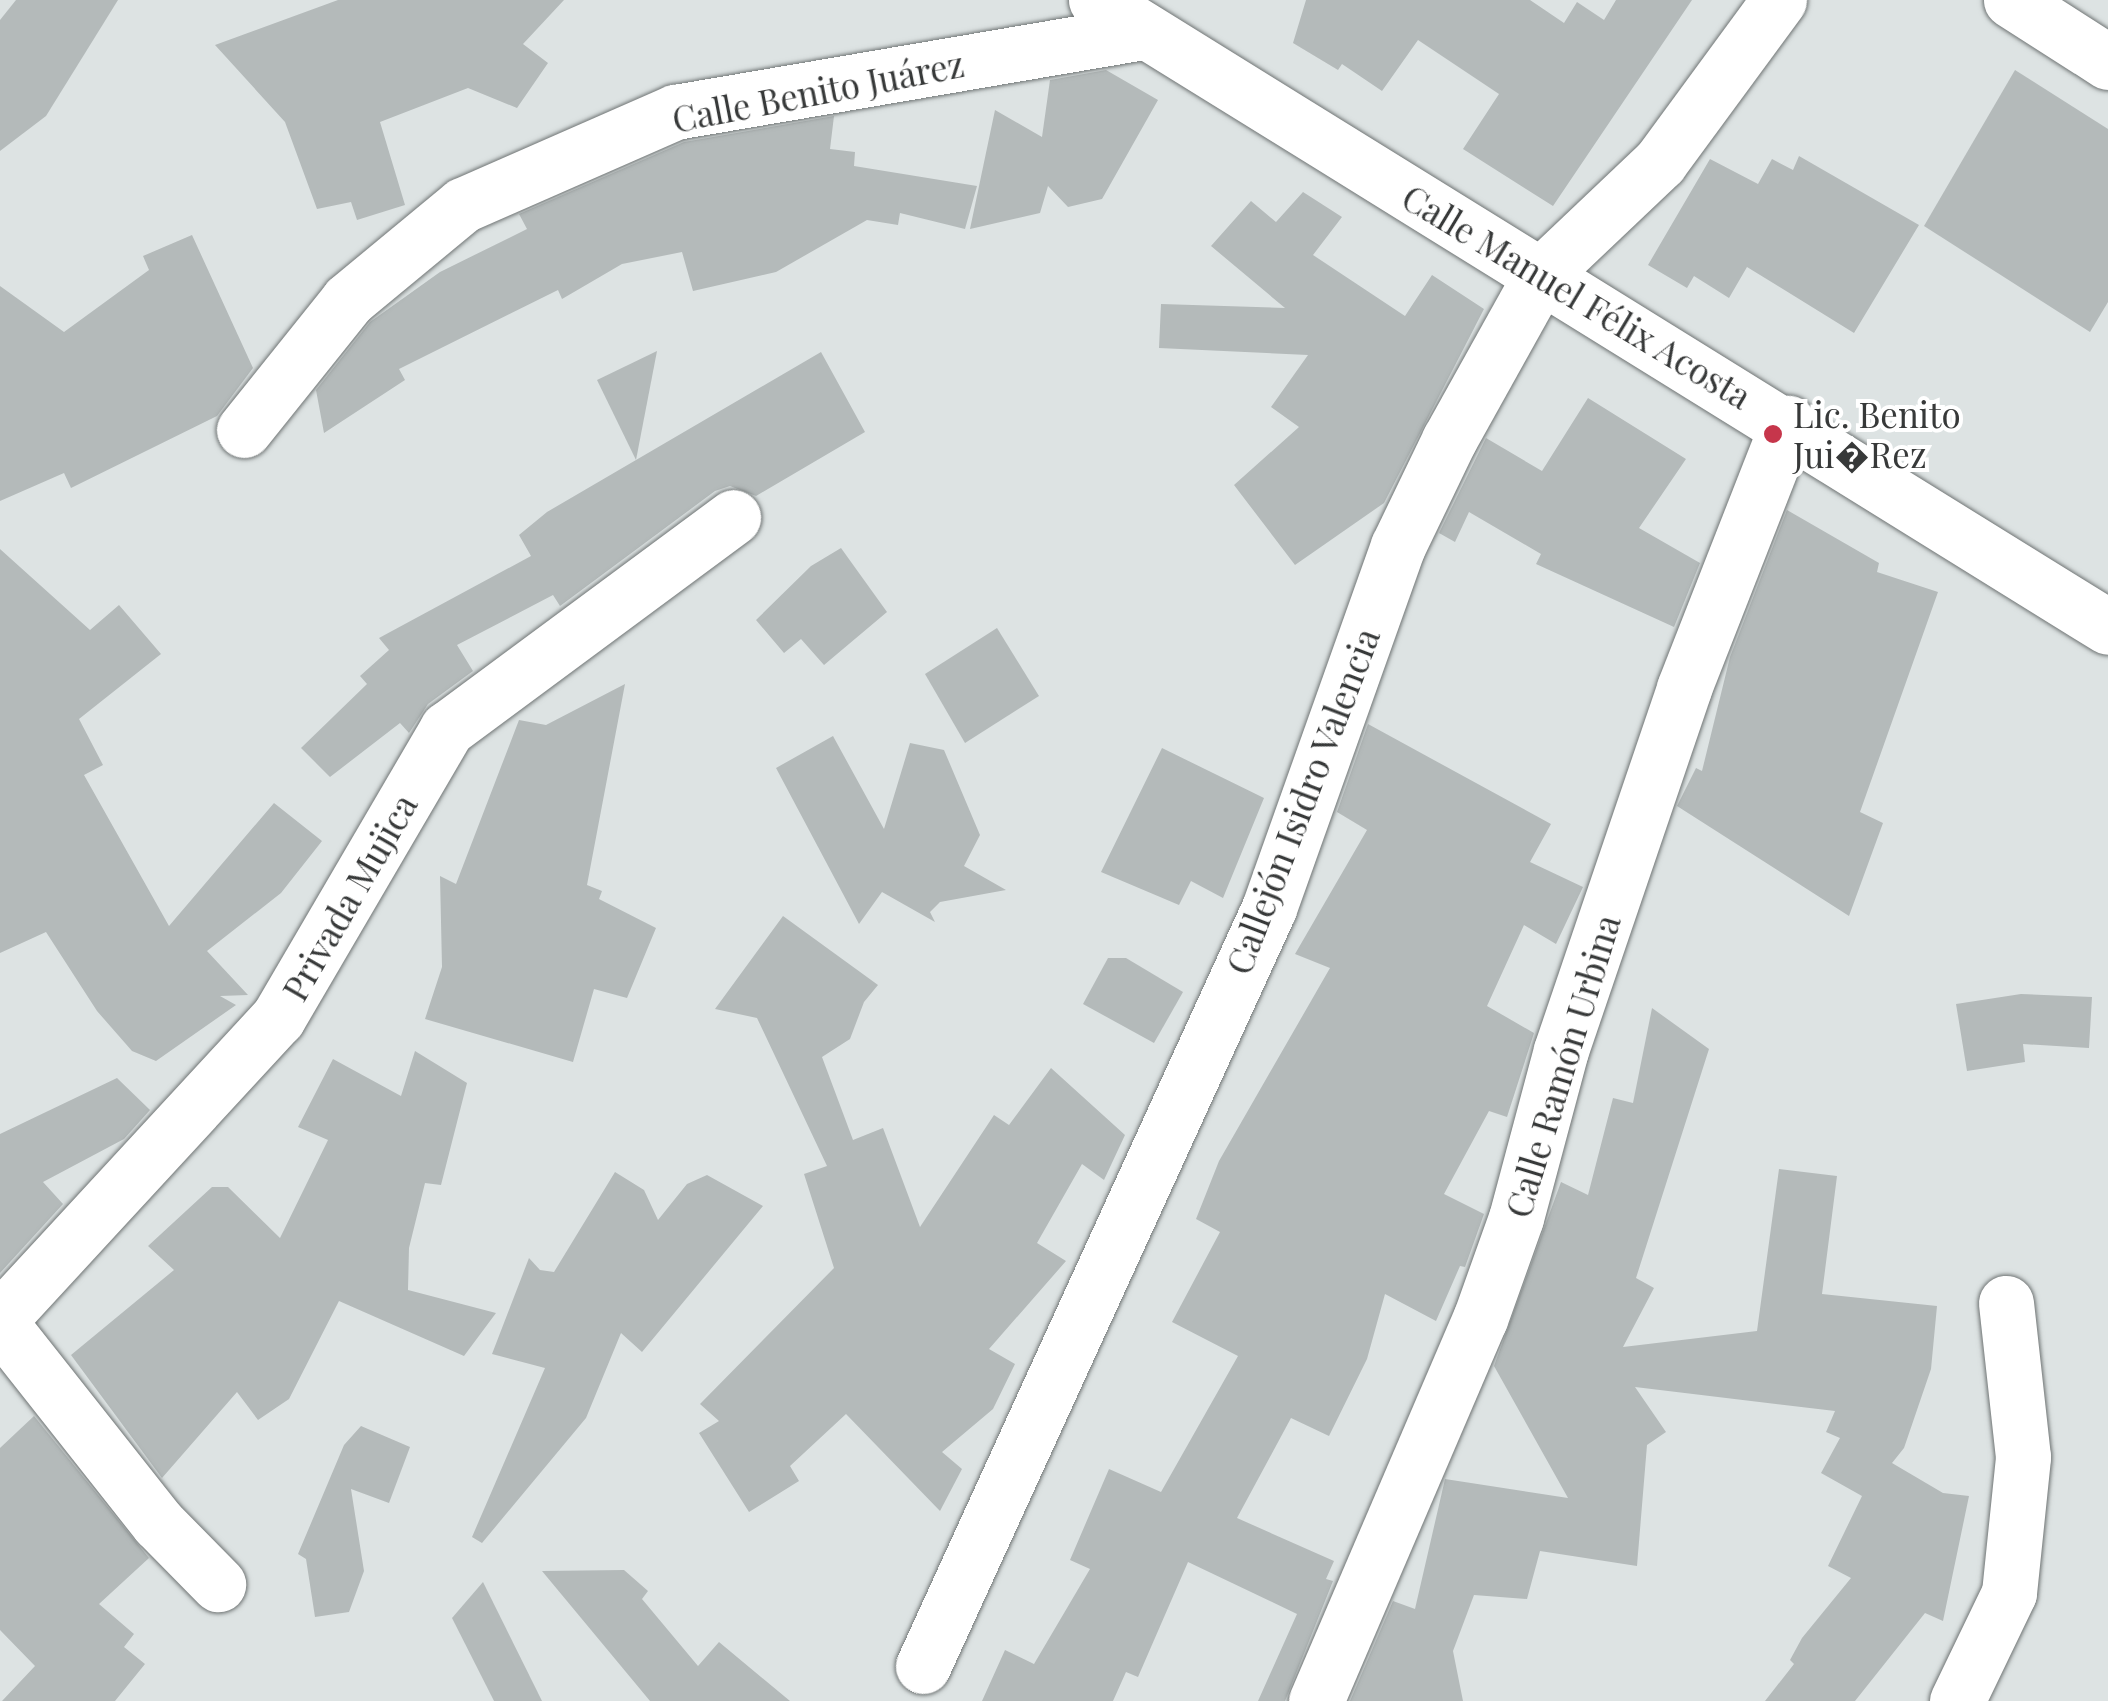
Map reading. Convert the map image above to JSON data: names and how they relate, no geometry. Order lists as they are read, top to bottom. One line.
{"streets":{"street":["Calle Benito Juárez","Calle Manuel Félix Acosta","Callejón Isidro Valencia","Privada Mujica","Calle Ramón Urbina"]},"crossings":[["Calle Benito Juárez","Calle Manuel Félix Acosta"],["Calle Manuel Félix Acosta","Callejón Isidro Valencia"],["Calle Manuel Félix Acosta","Calle Ramón Urbina"]],"places":["Lic. Benito Jui�Rez"]}
